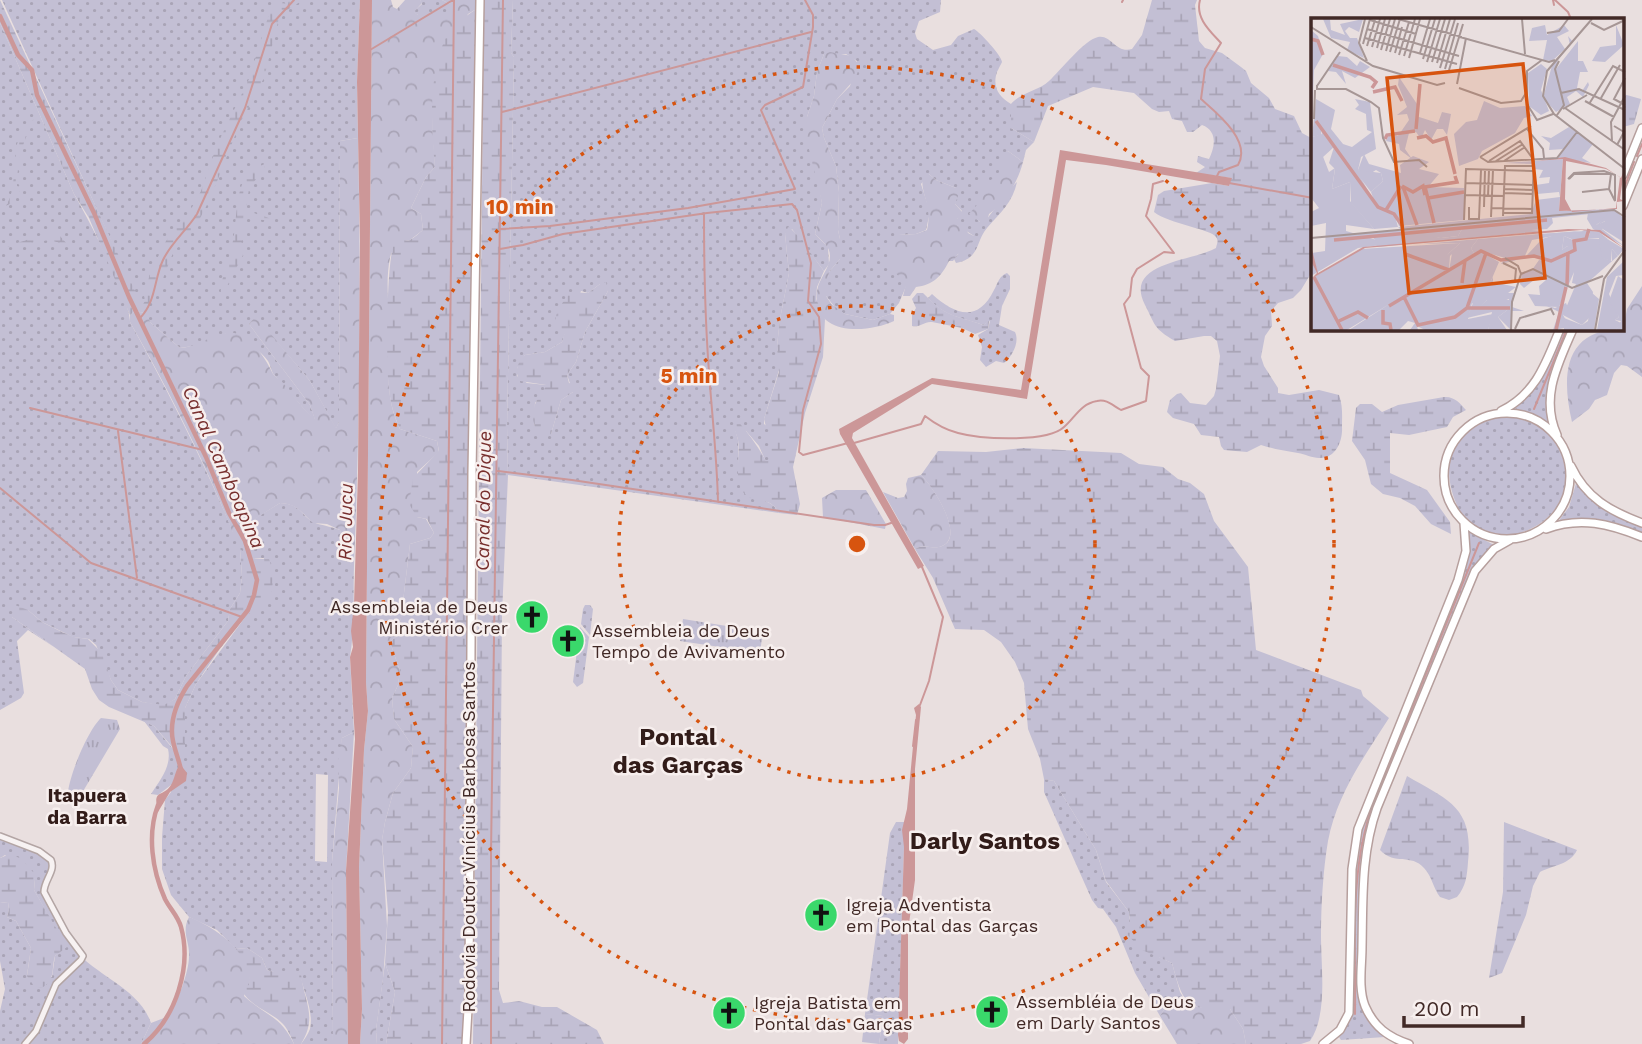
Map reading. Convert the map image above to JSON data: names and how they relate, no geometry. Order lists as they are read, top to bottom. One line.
{"streets":{"main road":["Rodovia Doutor Vinícius Barbosa Santos"]},"districts":["Pontal das Garças","Itapuera da Barra","Darly Santos"],"water":["Canal Camboapina","Canal do Dique","Rio Jucu"],"places":{"church":["Assembleia de Deus Ministério Crer","Assembleia de Deus Tempo de Avivamento","Igreja Adventista em Pontal das Garças","Assembléia de Deus em Darly Santos","Igreja Batista em Pontal das Garças"]},"scale_bar":"200 m","rings":["10 min","5 min"]}
